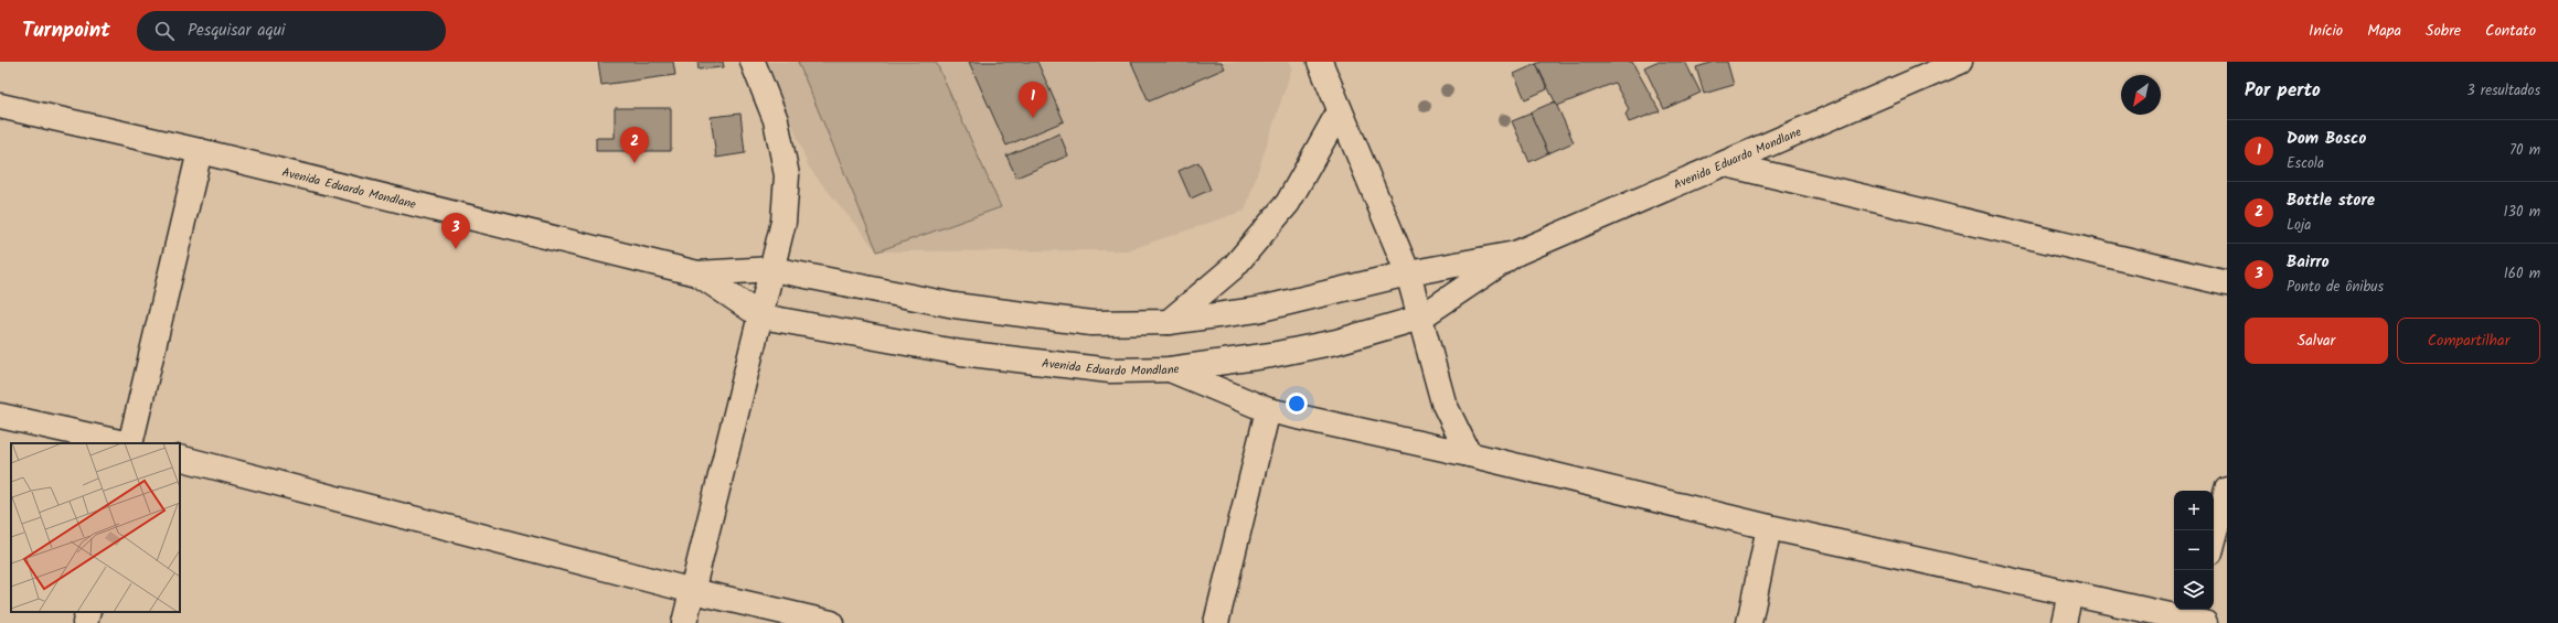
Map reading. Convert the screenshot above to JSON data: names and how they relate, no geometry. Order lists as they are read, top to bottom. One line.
{"streets":{"street":["Avenida Eduardo Mondlane"]},"north":"bottom left","page":{"header":"Turnpoint","search":"Pesquisar aqui","nav":["Início","Mapa","Sobre","Contato"],"heading":["Por perto","3 resultados"],"pins":["1","2","3"],"list":[{"mark":"1","name":"Dom Bosco","note":"Escola","value":"70 m"},{"mark":"2","name":"Bottle store","note":"Loja","value":"130 m"},{"mark":"3","name":"Bairro","note":"Ponto de ônibus","value":"160 m"}],"buttons":["Salvar","Compartilhar"],"map_buttons":["+","−"]}}
